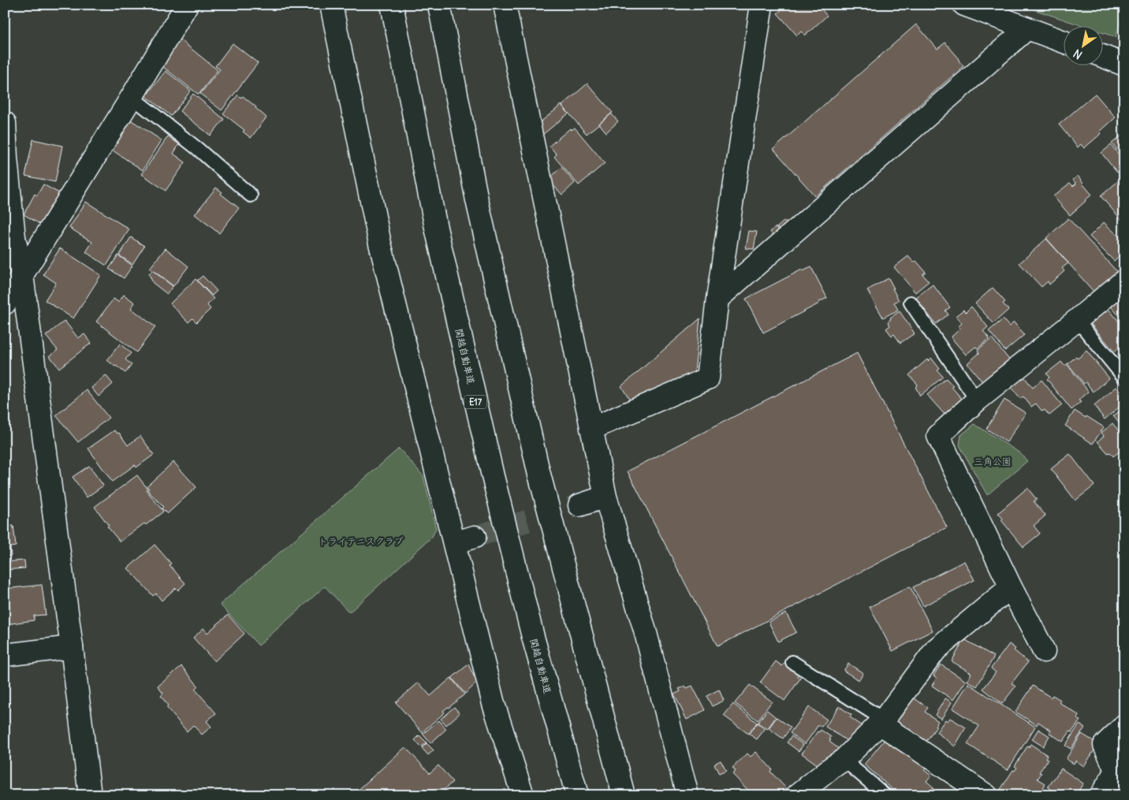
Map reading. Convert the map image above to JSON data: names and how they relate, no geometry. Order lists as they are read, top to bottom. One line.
{"streets":{"main road":["関越自動車道","E17"]},"parks":["三角公園","トライテニスクラブ"],"north":"bottom left"}
